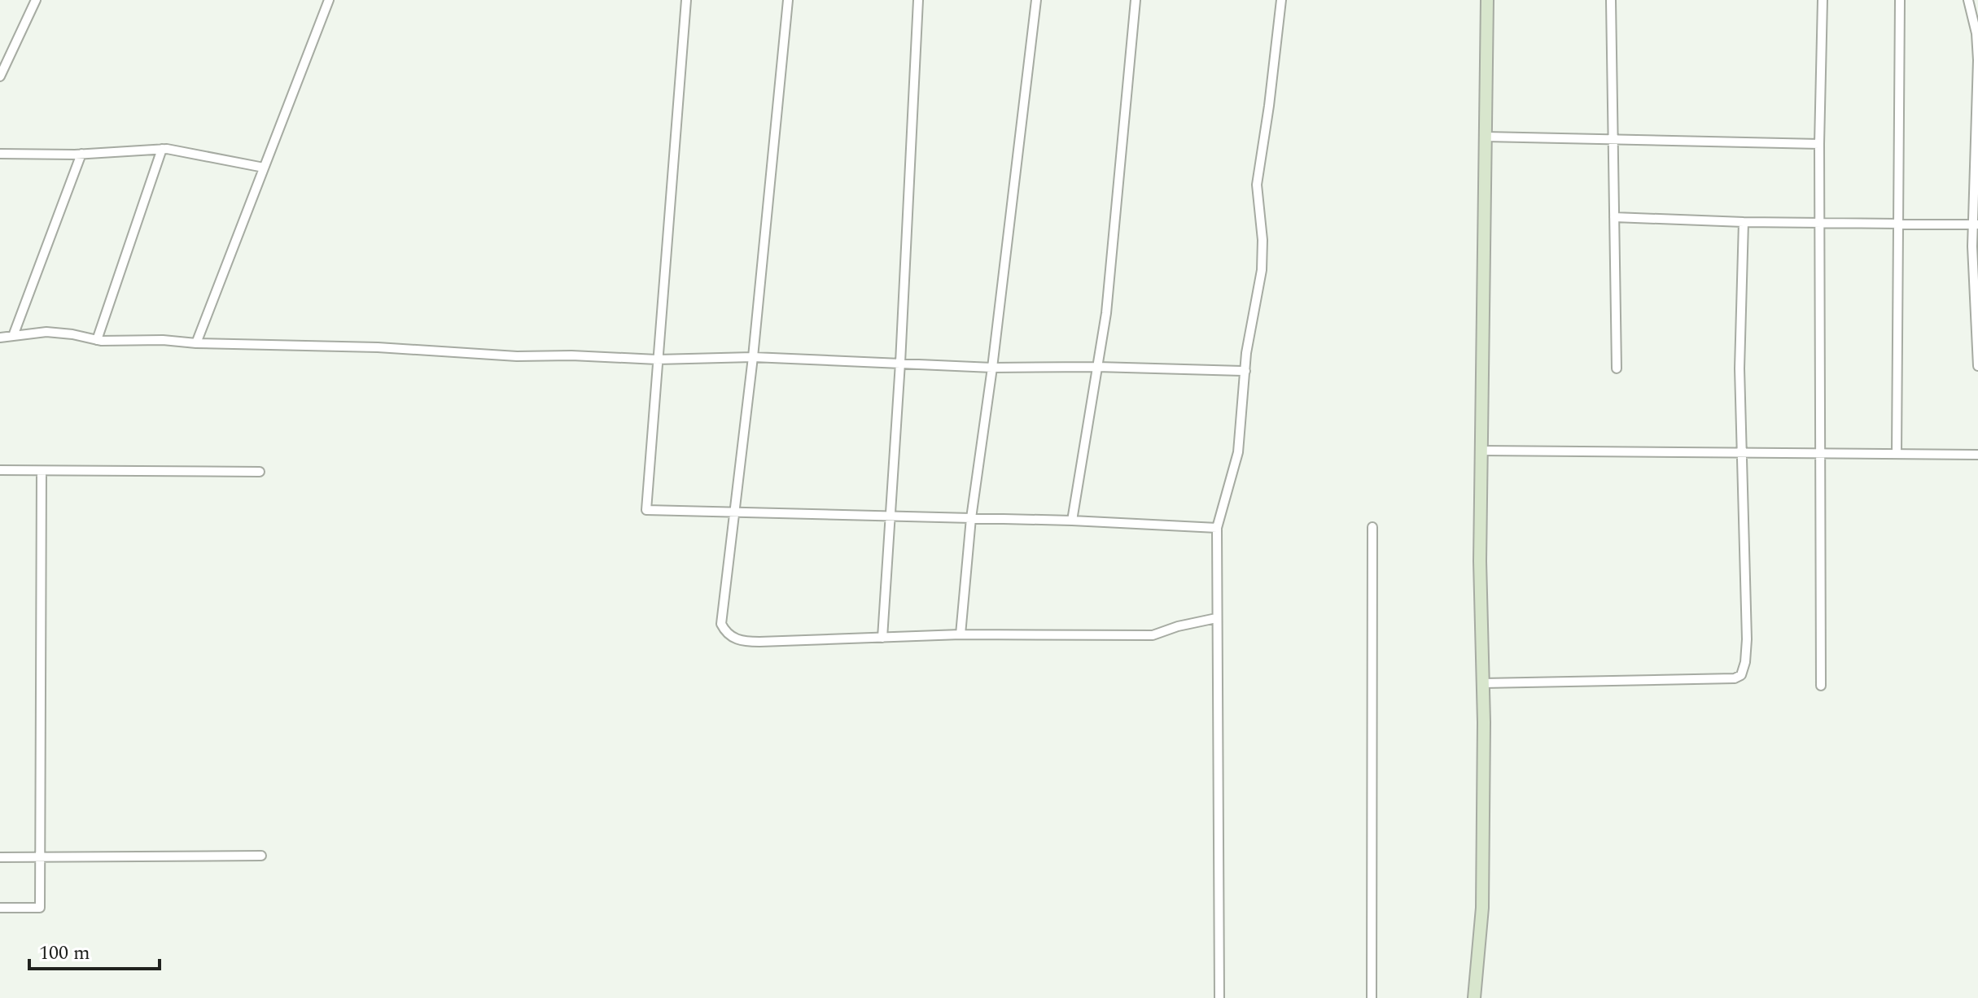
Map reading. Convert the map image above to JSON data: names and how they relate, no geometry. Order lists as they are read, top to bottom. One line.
{"scale_bar":"100 m"}
